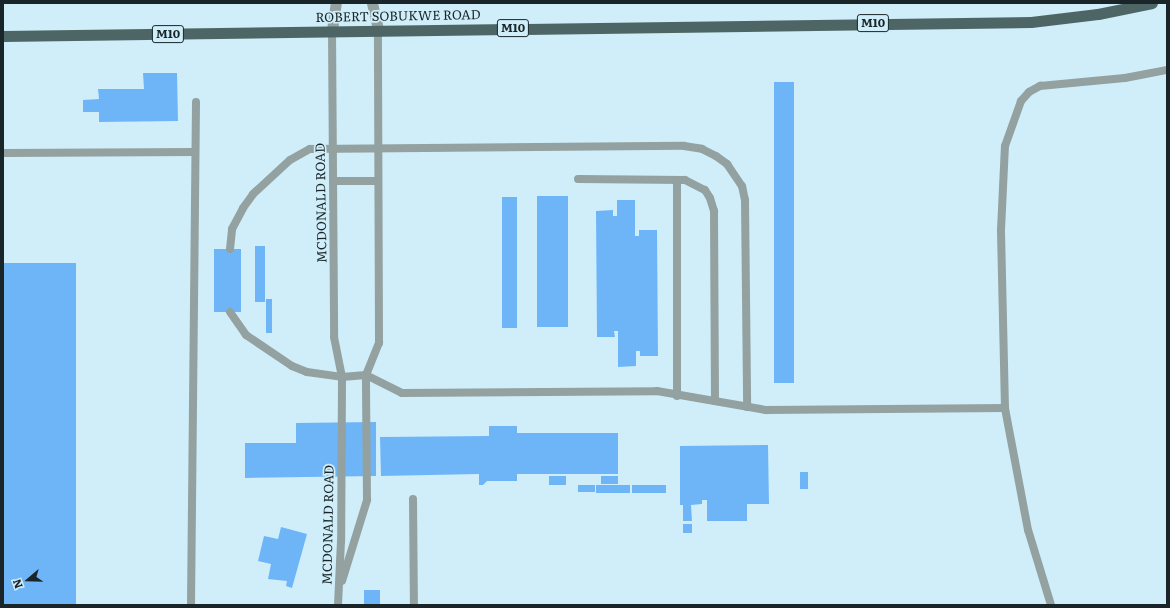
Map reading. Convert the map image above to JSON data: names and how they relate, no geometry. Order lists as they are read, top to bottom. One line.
{"streets":{"main road":["ROBERT SOBUKWE ROAD","M10"],"lane":["MCDONALD ROAD"]},"crossings":[["ROBERT SOBUKWE ROAD","MCDONALD ROAD"]],"north":"left"}
